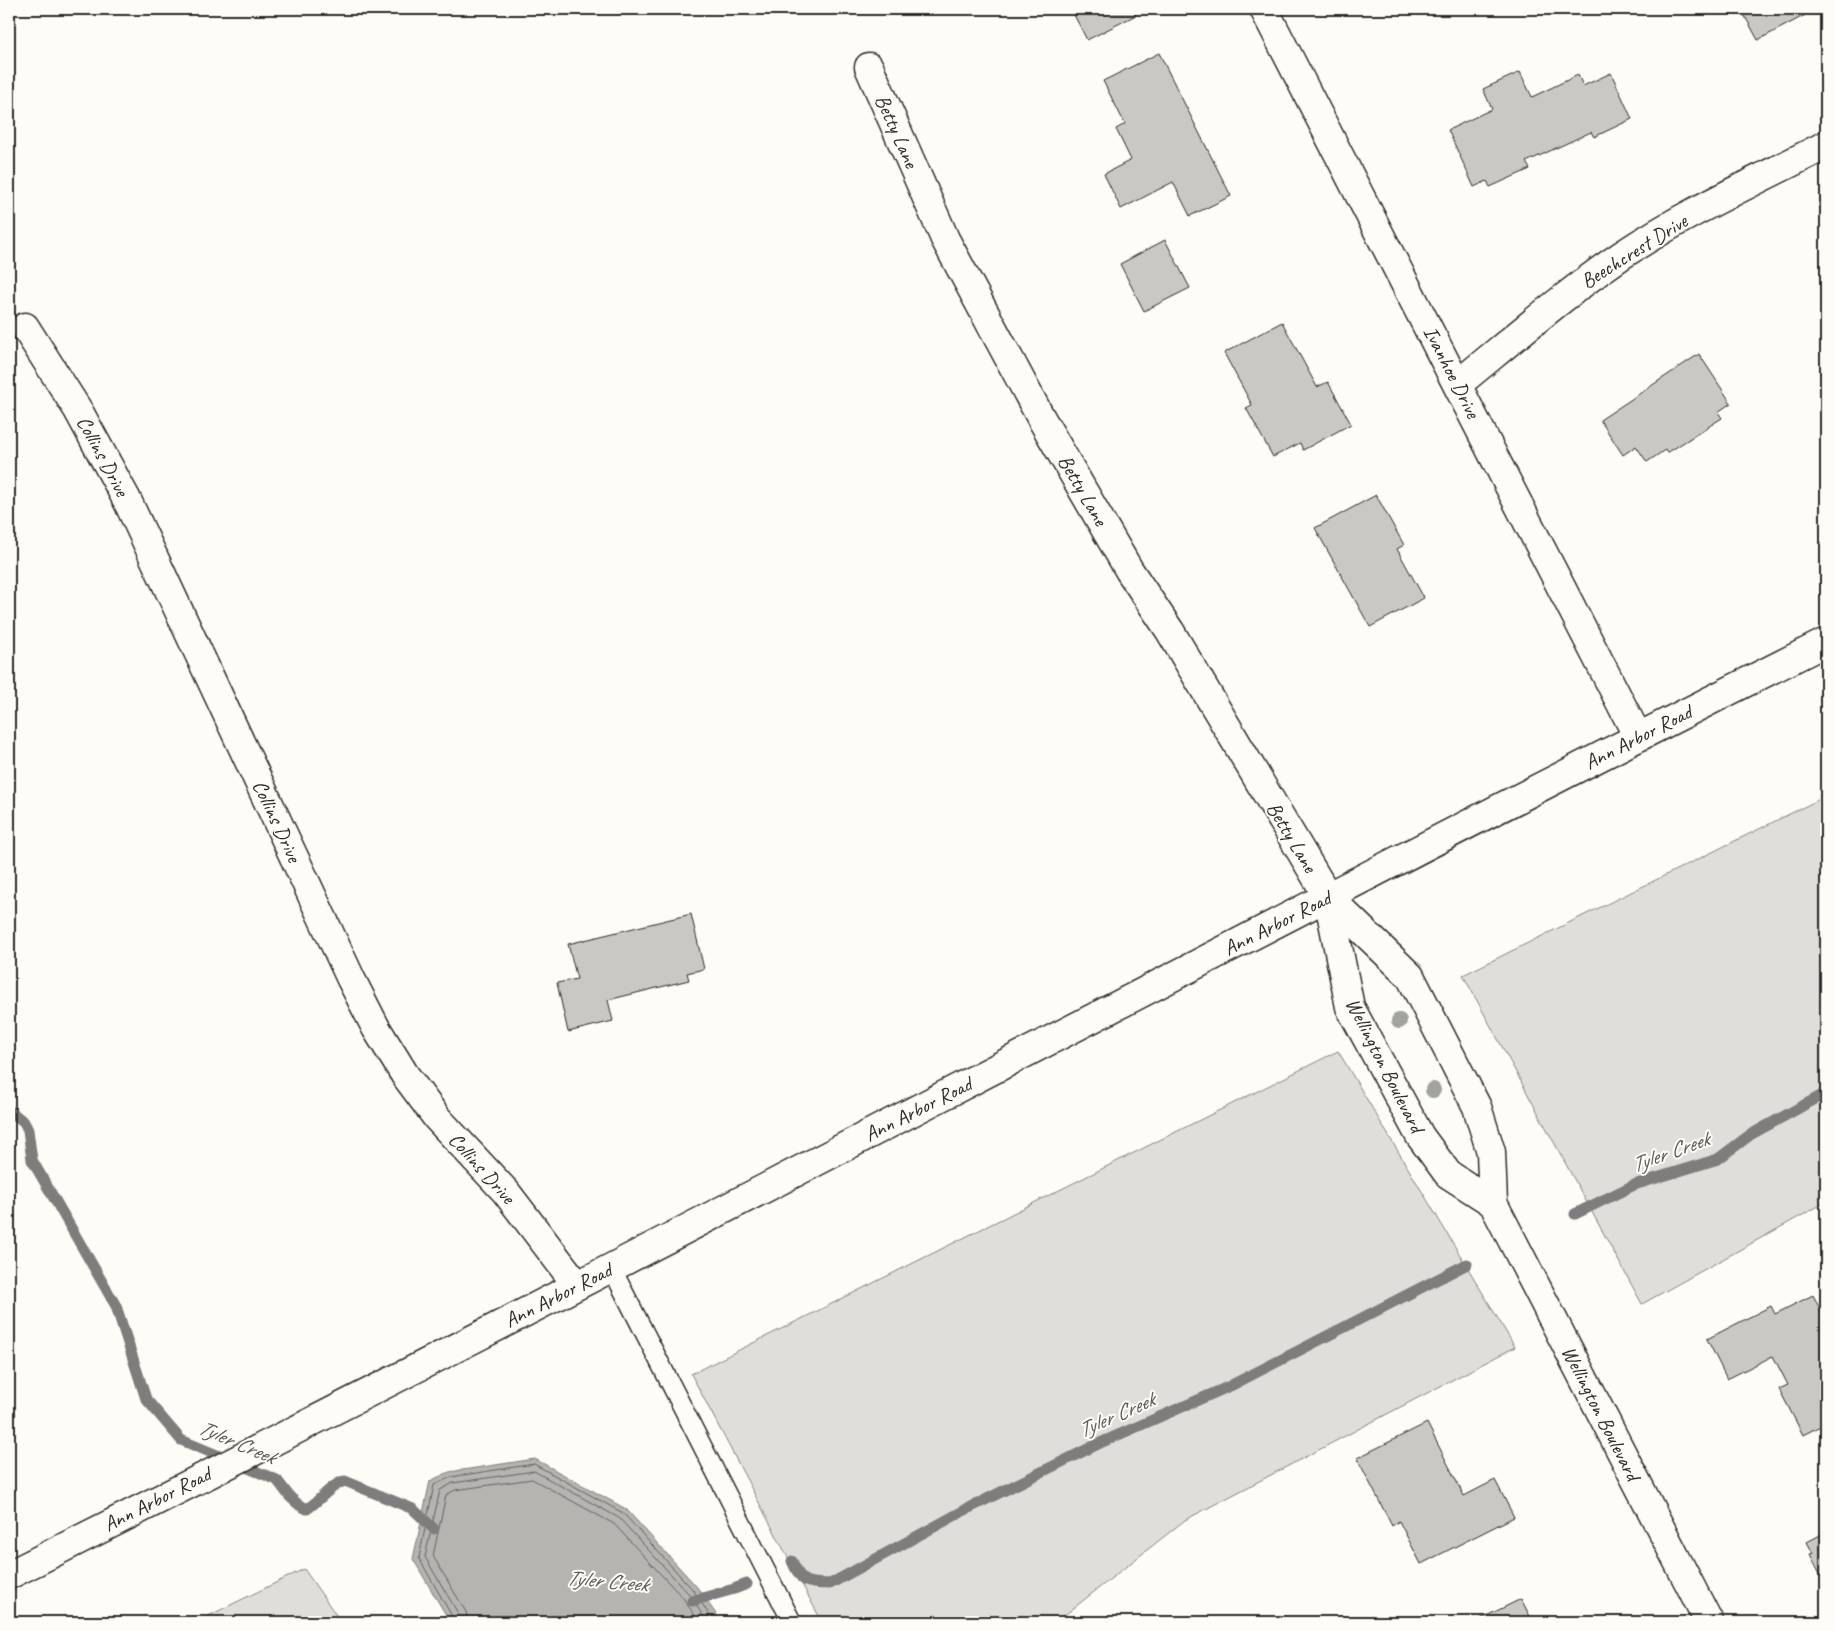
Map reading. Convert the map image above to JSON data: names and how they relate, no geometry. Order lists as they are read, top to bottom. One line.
{"streets":{"street":["Betty Lane","Beechcrest Drive","Ivanhoe Drive","Collins Drive","Ann Arbor Road","Wellington Boulevard"]},"crossings":[["Betty Lane","Ann Arbor Road"],["Betty Lane","Wellington Boulevard"],["Beechcrest Drive","Ivanhoe Drive"],["Ivanhoe Drive","Ann Arbor Road"],["Collins Drive","Ann Arbor Road"],["Ann Arbor Road","Wellington Boulevard"]],"water":["Tyler Creek"]}
